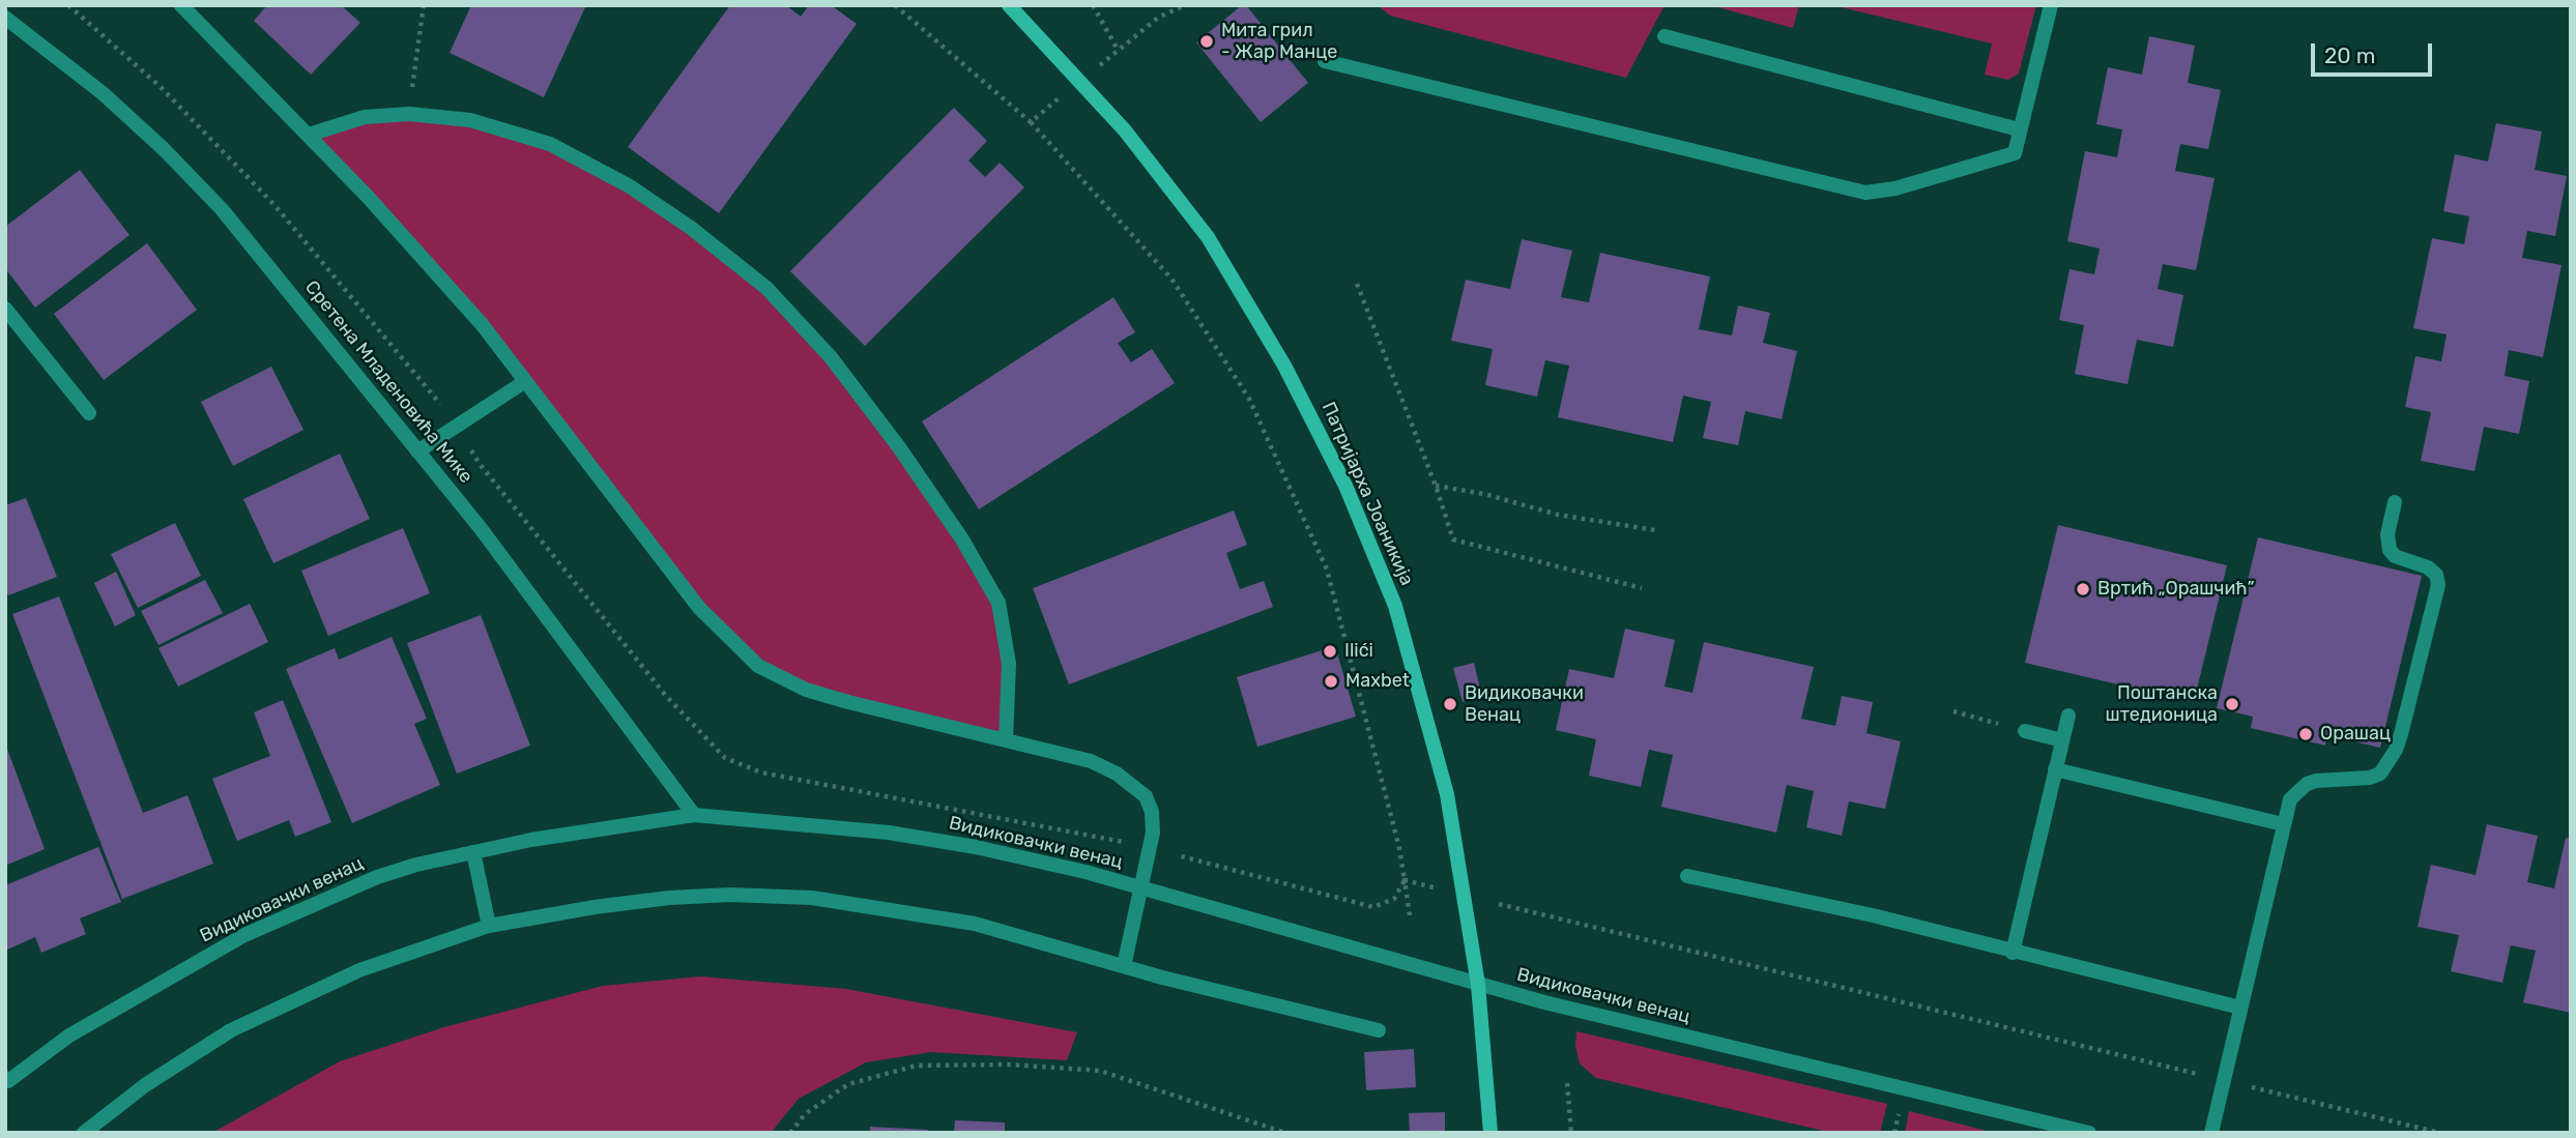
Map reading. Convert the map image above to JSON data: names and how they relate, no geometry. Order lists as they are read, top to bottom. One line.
{"streets":{"main road":["Патријарха Јоаникија"],"street":["Сретена Младеновића Мике","Видиковачки венац"]},"crossings":[["Сретена Младеновића Мике","Видиковачки венац"],["Патријарха Јоаникија","Видиковачки венац"]],"places":["Мита грил - Жар Манце","Вртић „Орашчић”","Ilići","Maxbet","Видиковачки Венац","Поштанска штедионица","Орашац"],"scale_bar":"20 m"}
